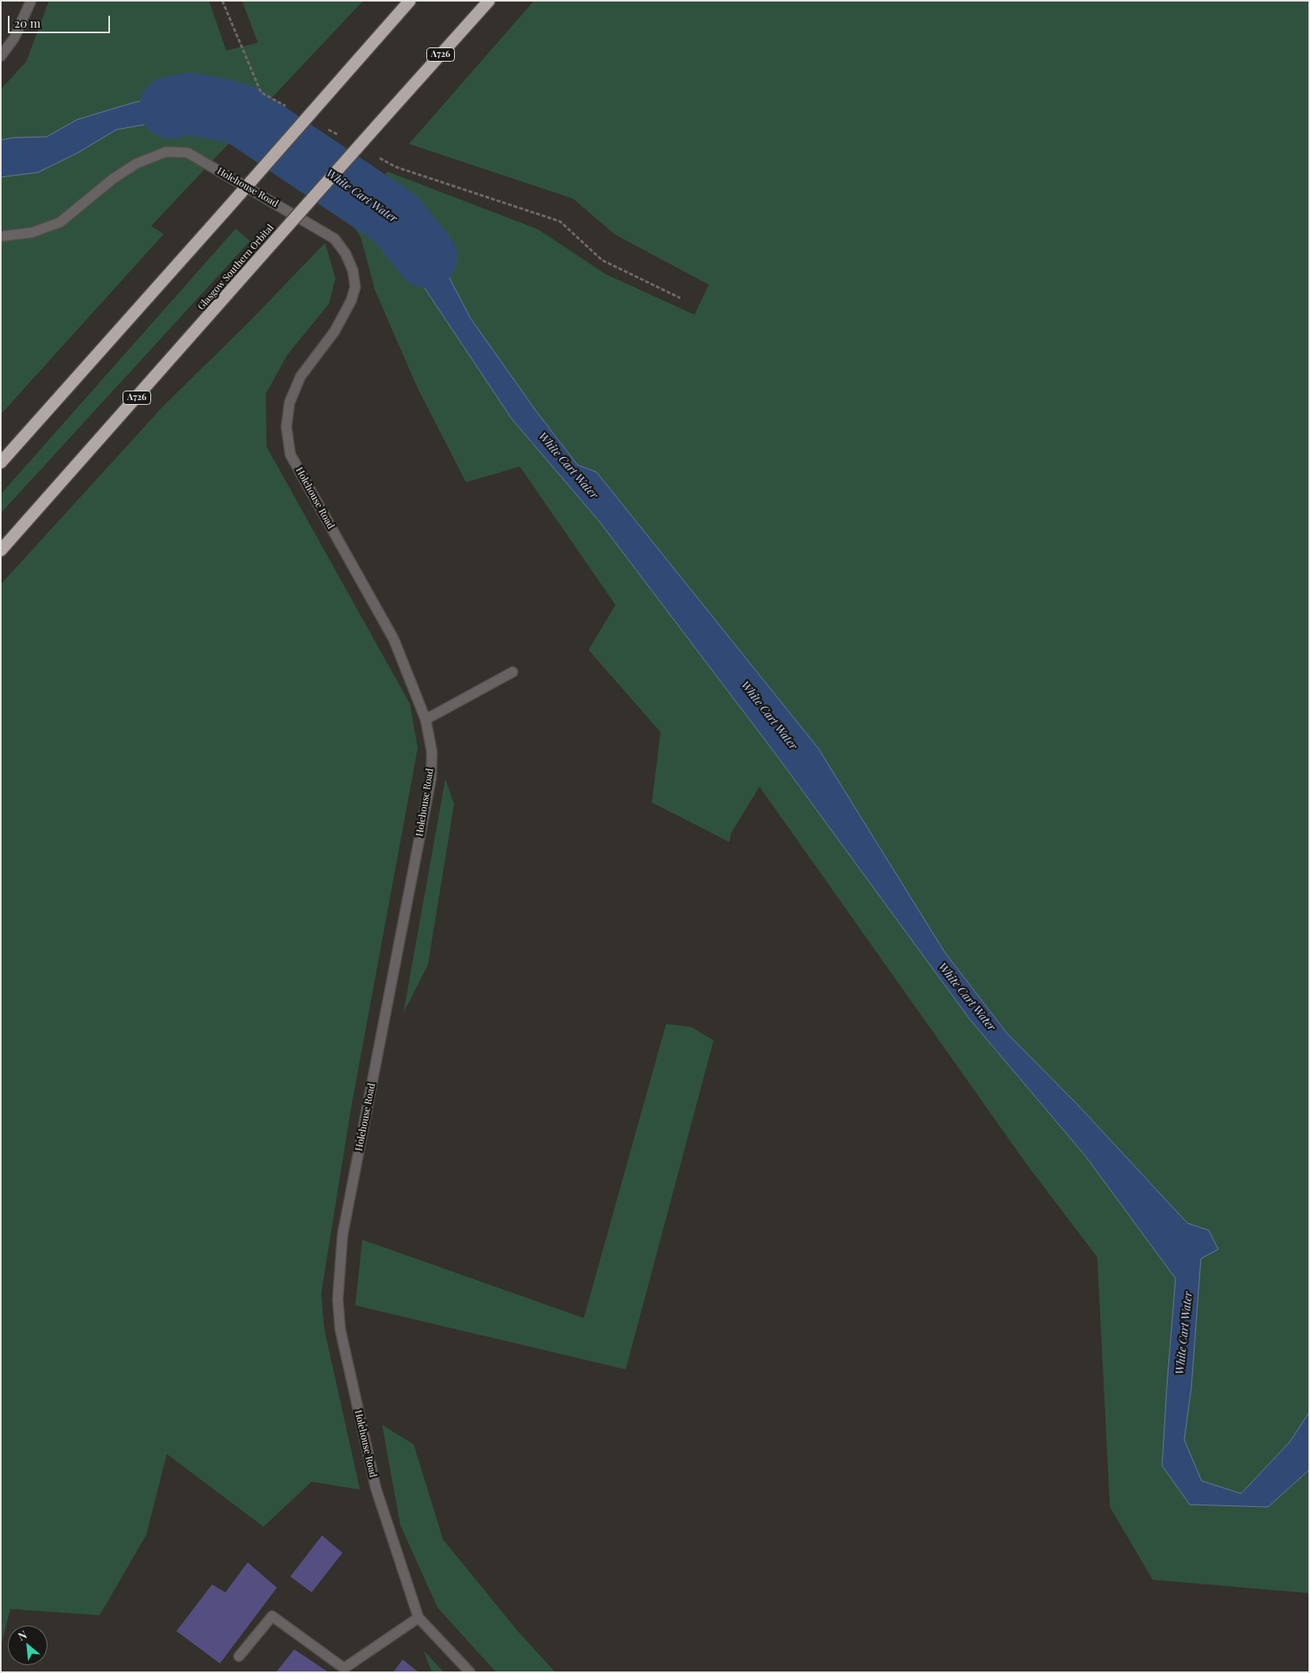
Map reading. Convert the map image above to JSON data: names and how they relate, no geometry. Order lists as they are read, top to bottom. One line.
{"streets":{"highway":["A726","Glasgow Southern Orbital"],"street":["Holehouse Road"]},"water":["White Cart Water"],"scale_bar":"20 m","north":"top left"}
